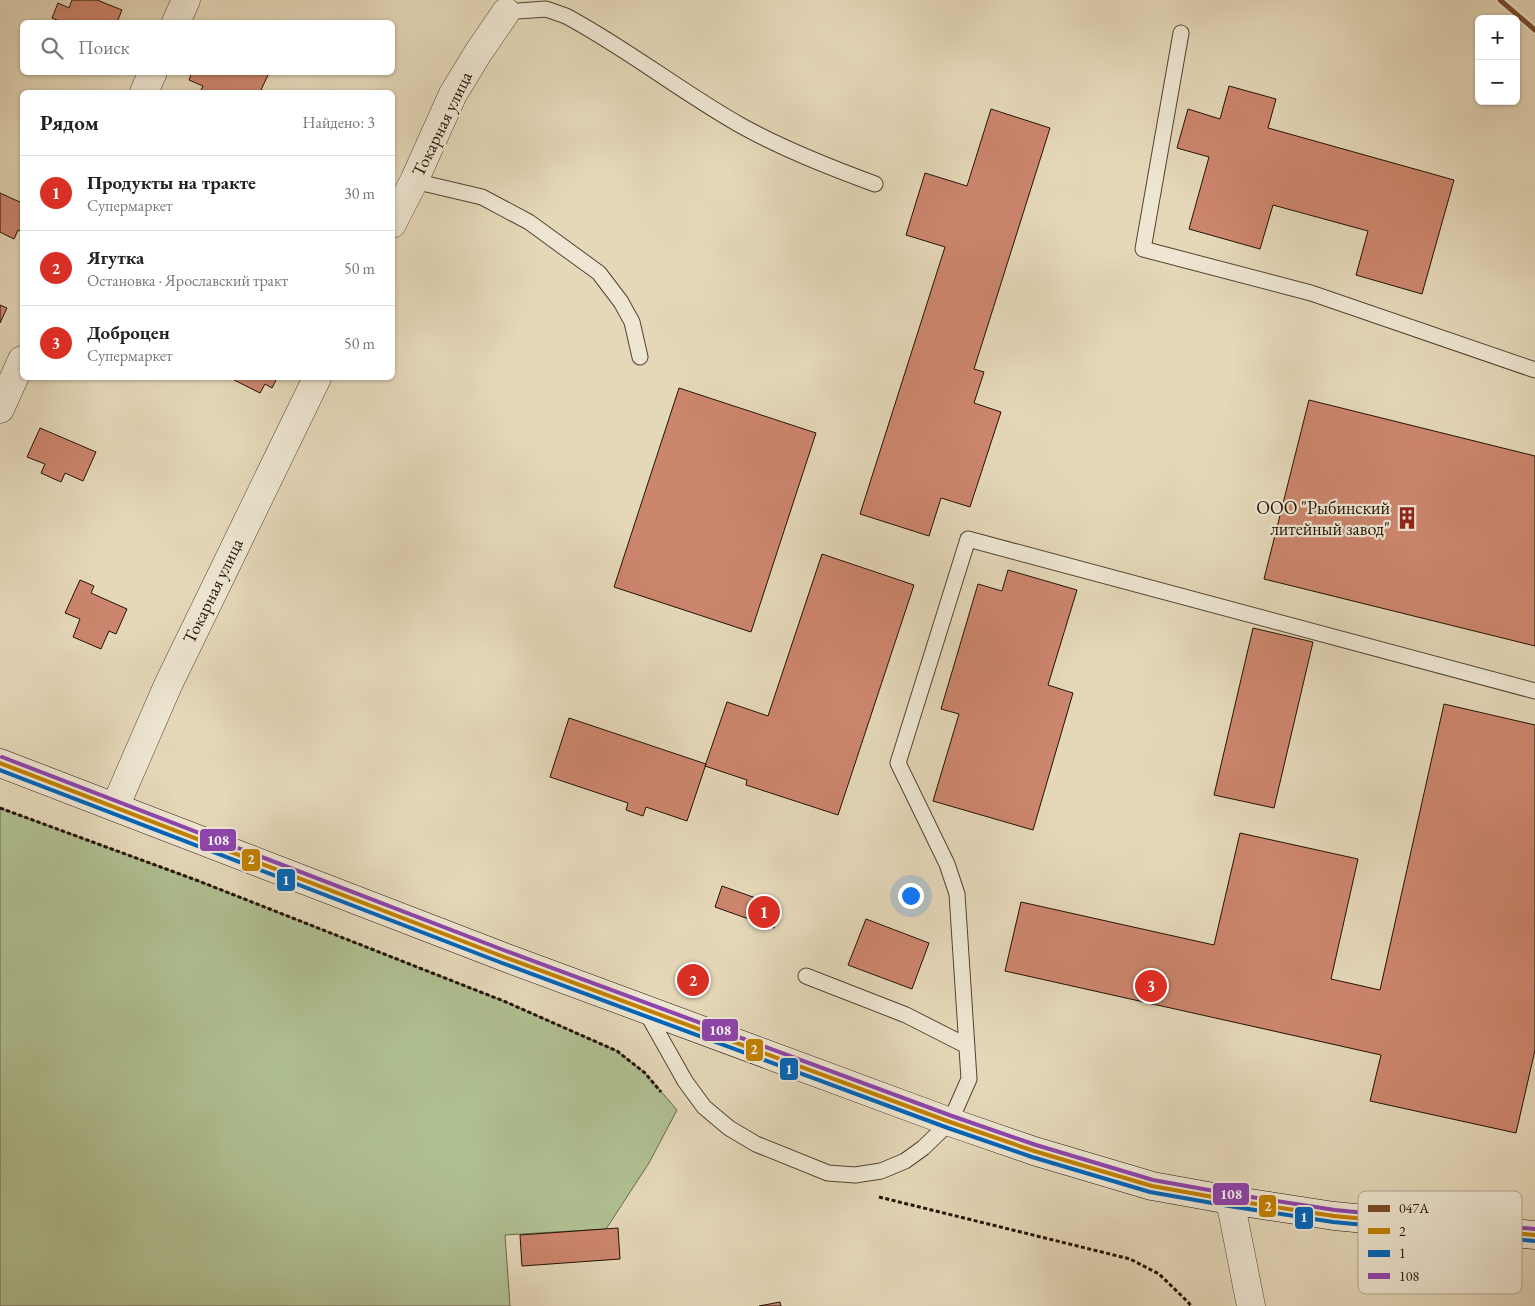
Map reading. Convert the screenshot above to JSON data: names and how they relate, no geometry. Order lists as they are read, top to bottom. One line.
{"streets":{"street":["Токарная улица"]},"places":{"building":["ООО \"Рыбинский литейный завод\""]},"lines":["transit line 047А","transit line 108","transit line 2","transit line 1"],"legend":["047А","2","1","108"],"page":{"map_buttons":["+","−"],"search":"Поиск","heading":["Рядом","Найдено: 3"],"list":[{"mark":"1","name":"Продукты на тракте","note":"Супермаркет","value":"30 m"},{"mark":"2","name":"Ягутка","note":"Остановка · Ярославский тракт","value":"50 m"},{"mark":"3","name":"Доброцен","note":"Супермаркет","value":"50 m"}],"pins":["1","2","3"]}}
